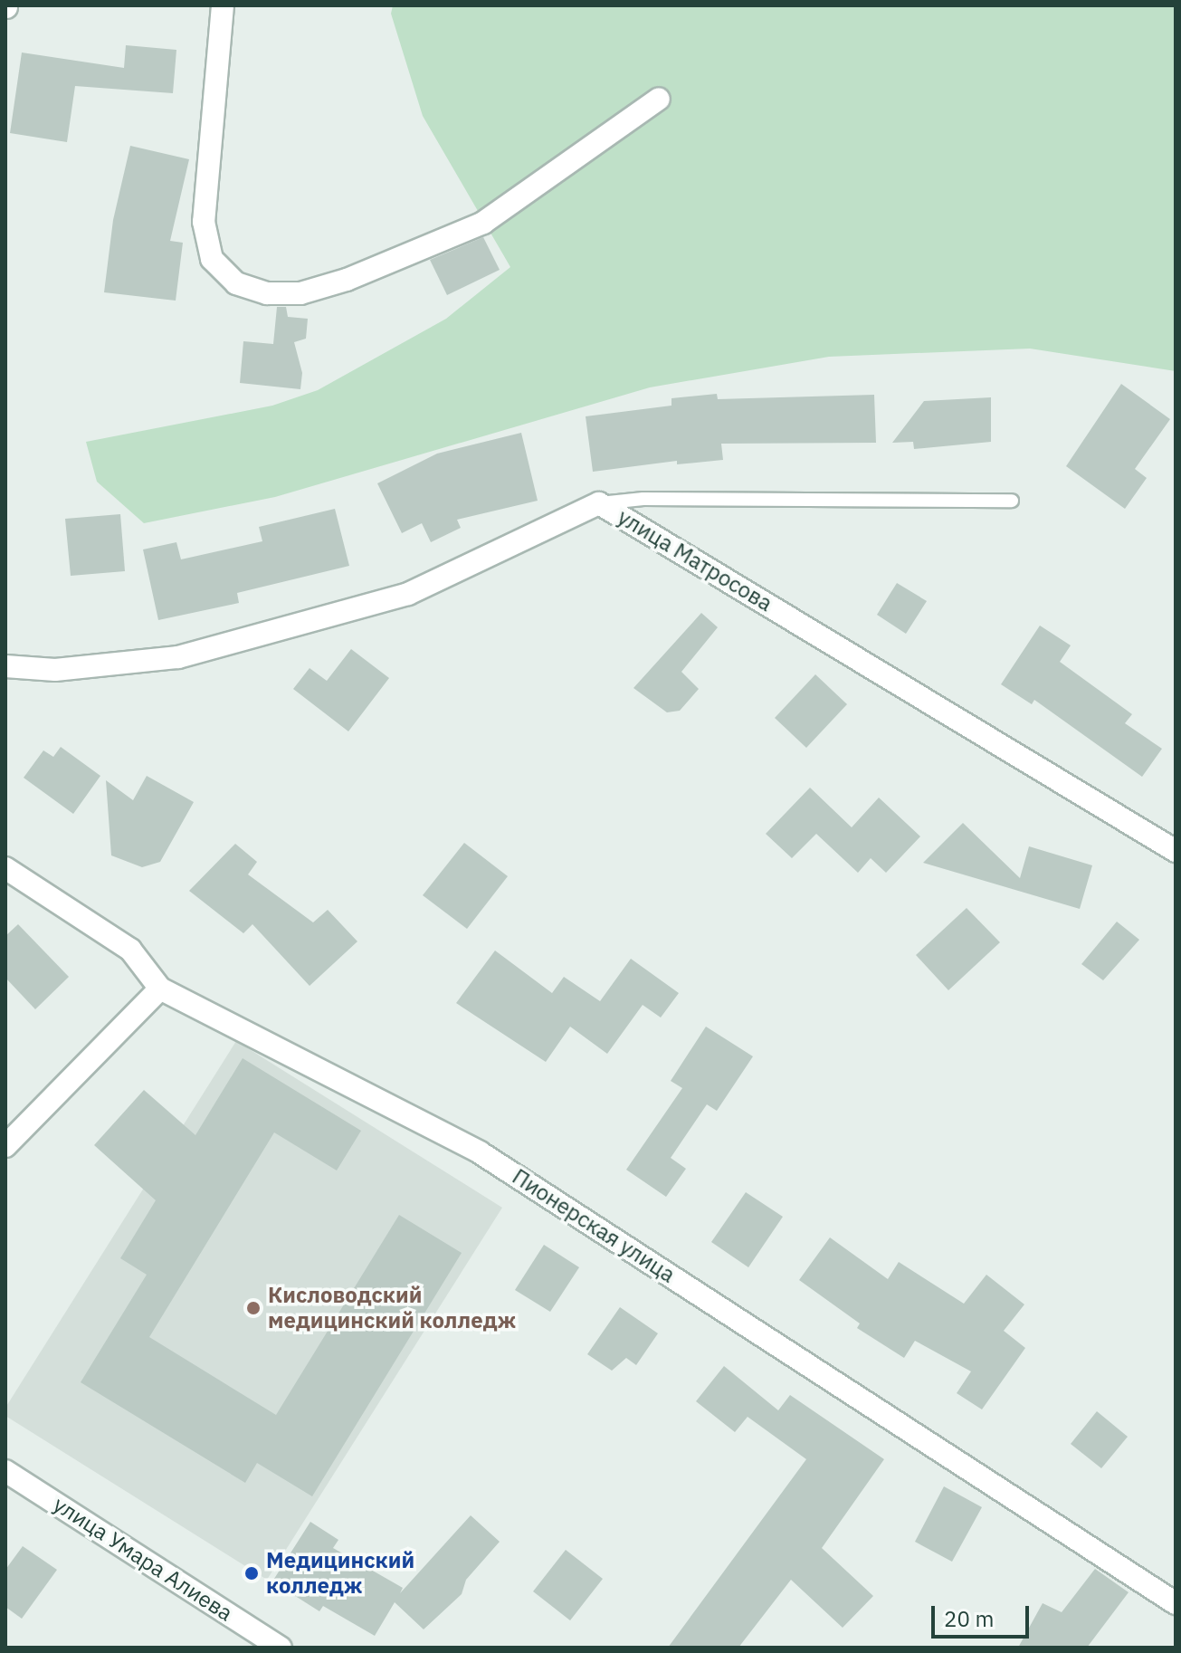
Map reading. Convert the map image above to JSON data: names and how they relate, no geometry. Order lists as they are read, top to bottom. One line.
{"streets":{"street":["улица Матросова","Пионерская улица","улица Умара Алиева"]},"places":["Кисловодский медицинский колледж","Медицинский колледж"],"scale_bar":"20 m"}
